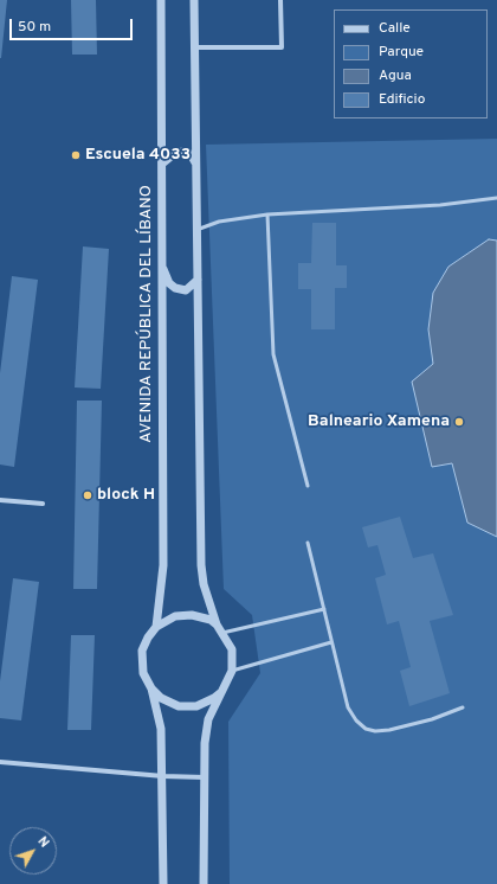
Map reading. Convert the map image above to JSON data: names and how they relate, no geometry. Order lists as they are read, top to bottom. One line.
{"streets":{"street":["AVENIDA REPÚBLICA DEL LÍBANO"]},"places":["Escuela 4033","Balneario Xamena","block H"],"legend":["Calle","Parque","Agua","Edificio"],"scale_bar":"50 m","north":"top right"}
